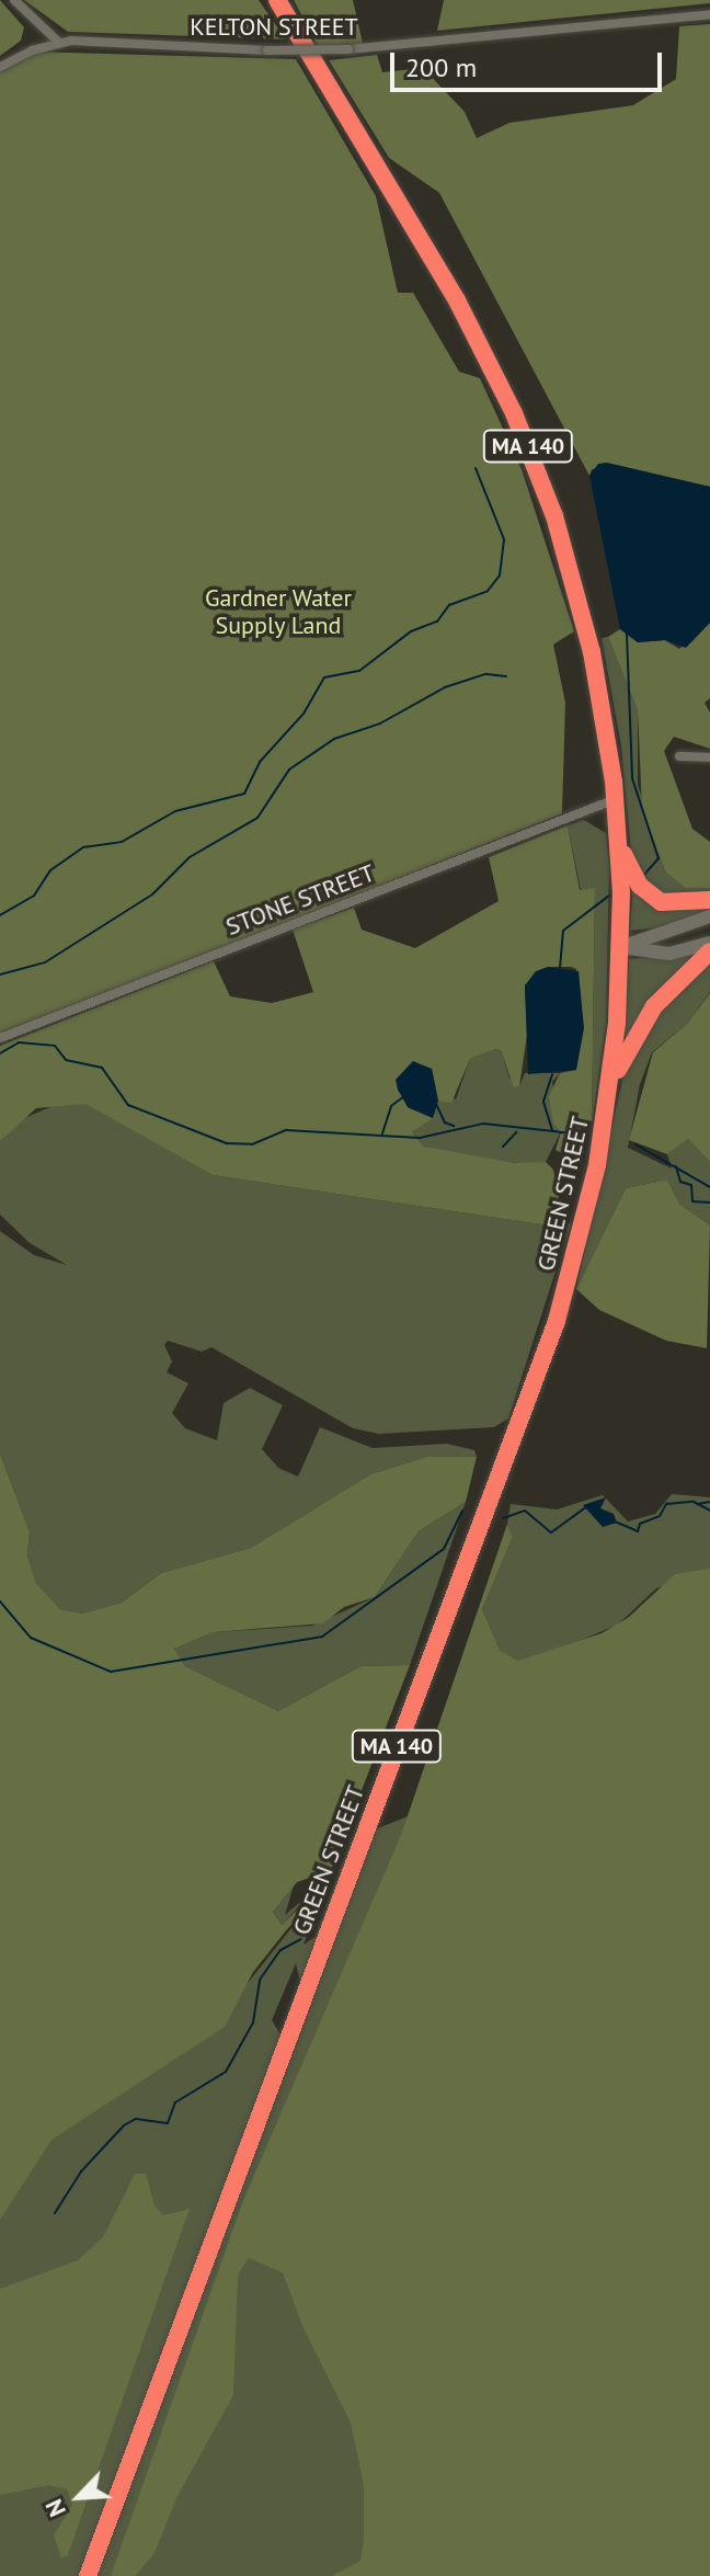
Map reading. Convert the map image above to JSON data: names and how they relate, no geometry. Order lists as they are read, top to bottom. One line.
{"streets":{"highway":["MA 140","GREEN STREET"],"street":["KELTON STREET","STONE STREET"]},"crossings":[["MA 140","STONE STREET"],["MA 140","GREEN STREET"]],"parks":["Gardner Water Supply Land"],"scale_bar":"200 m","north":"bottom left"}
